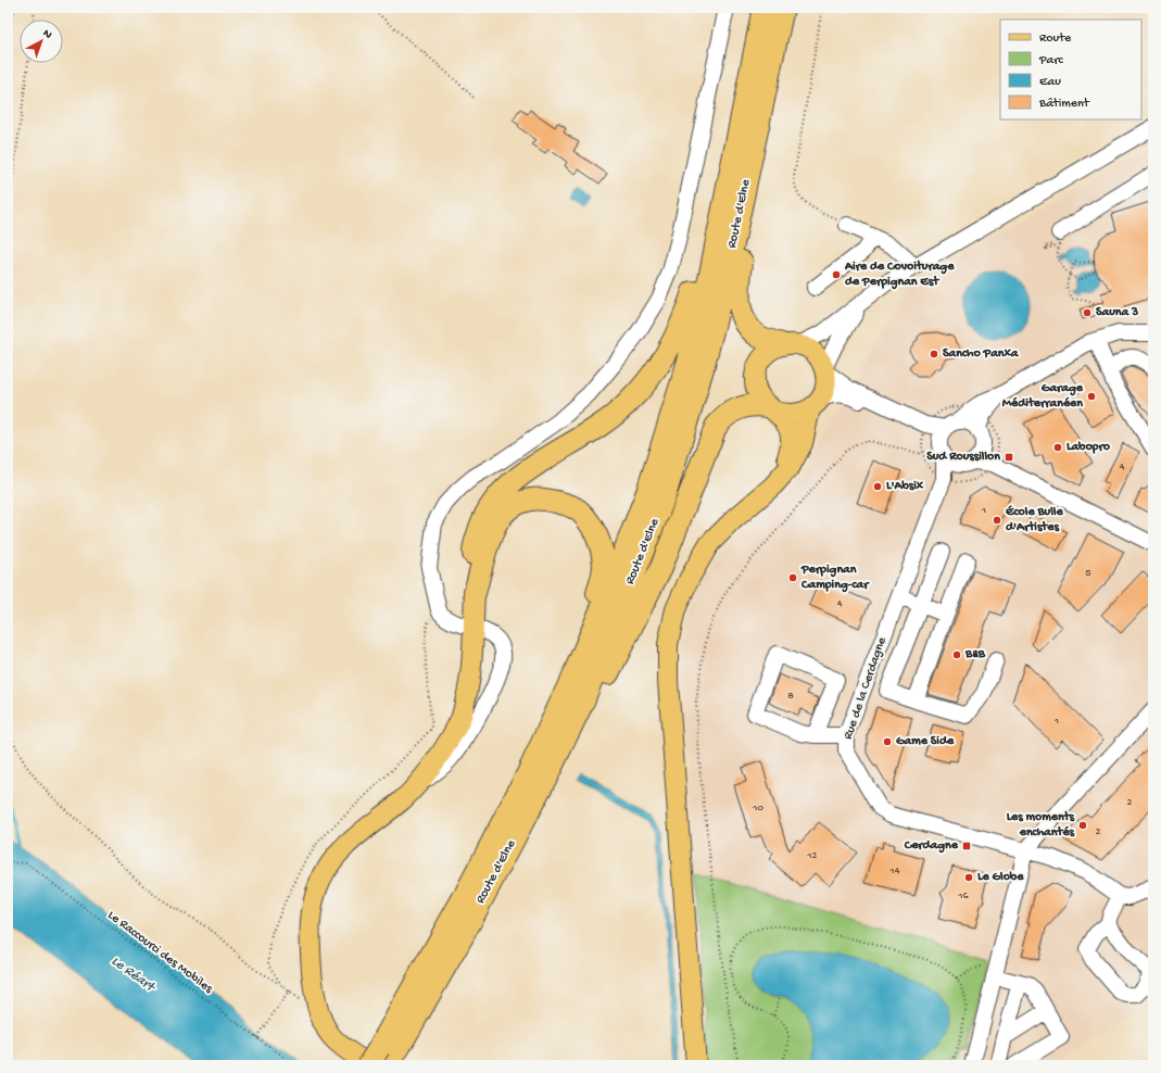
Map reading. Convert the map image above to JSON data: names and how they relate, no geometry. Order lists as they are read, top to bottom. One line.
{"streets":{"highway":["Route d'Elne"],"street":["Rue de la Cerdagne"],"path":["Le Raccourci des Mobiles"]},"water":["Le Réart"],"places":{"other":["Aire de Covoiturage de Perpignan Est","Sauna 3","Sancho Panxa","Garage Méditerranéen","Labopro","L'Absix","École Bulle d'Artistes","Perpignan Camping-car","B&B","Game Side","Les moments enchantés","Le Globe"],"transit":["Sud Roussillon","Cerdagne"]},"house_numbers":["4","1","5","4","8","1","2","10","2","12","14","16"],"legend":["Route","Parc","Eau","Bâtiment"],"north":"top right"}
